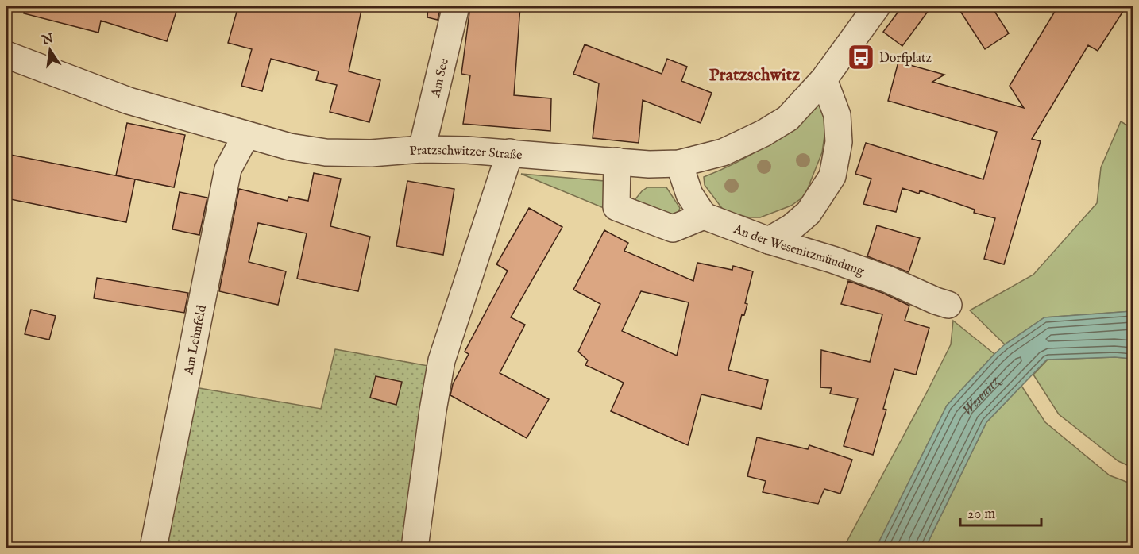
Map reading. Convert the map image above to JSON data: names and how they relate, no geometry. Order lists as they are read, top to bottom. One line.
{"streets":{"street":["Am See","Pratzschwitzer Straße","An der Wesenitzmündung","Am Lehnfeld"]},"crossings":[["Am See","Pratzschwitzer Straße"],["Pratzschwitzer Straße","Am Lehnfeld"]],"districts":["Pratzschwitz"],"water":["Wesenitz"],"places":{"bus stop":["Dorfplatz"]},"scale_bar":"20 m","north":"top"}
